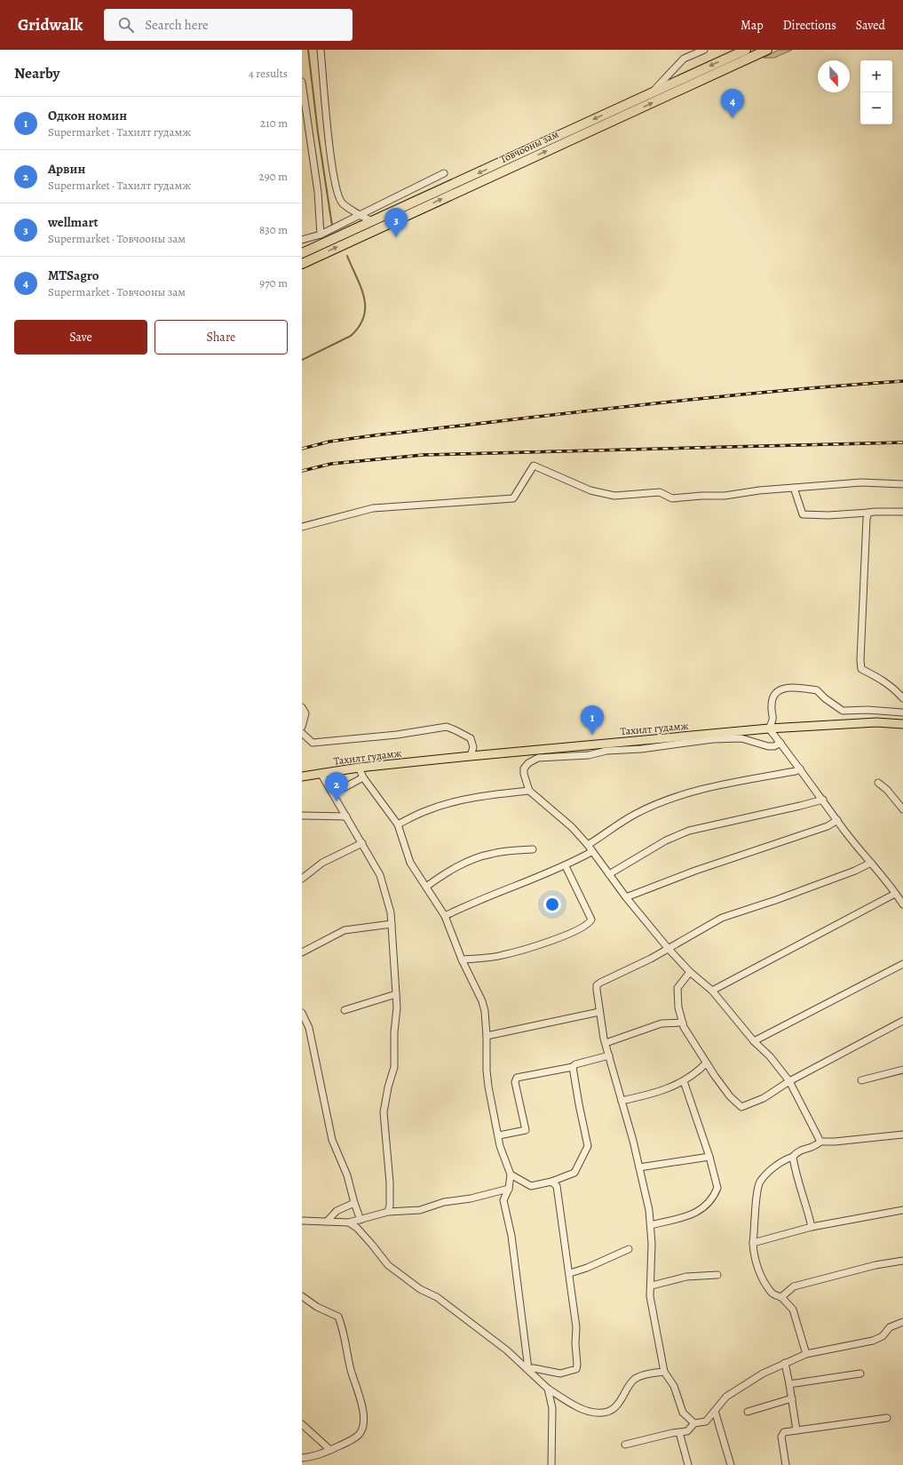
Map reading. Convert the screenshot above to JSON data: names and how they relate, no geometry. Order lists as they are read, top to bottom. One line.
{"streets":{"highway":["Товчооны зам"],"main road":["Тахилт гудамж"]},"north":"bottom","page":{"header":"Gridwalk","search":"Search here","nav":["Map","Directions","Saved"],"heading":["Nearby","4 results"],"map_buttons":["+","−"],"pins":["4","3","1","2"],"list":[{"mark":"1","name":"Одкон номин","note":"Supermarket · Тахилт гудамж","value":"210 m"},{"mark":"2","name":"Арвин","note":"Supermarket · Тахилт гудамж","value":"290 m"},{"mark":"3","name":"wellmart","note":"Supermarket · Товчооны зам","value":"830 m"},{"mark":"4","name":"MTSagro","note":"Supermarket · Товчооны зам","value":"970 m"}],"buttons":["Save","Share"]}}
